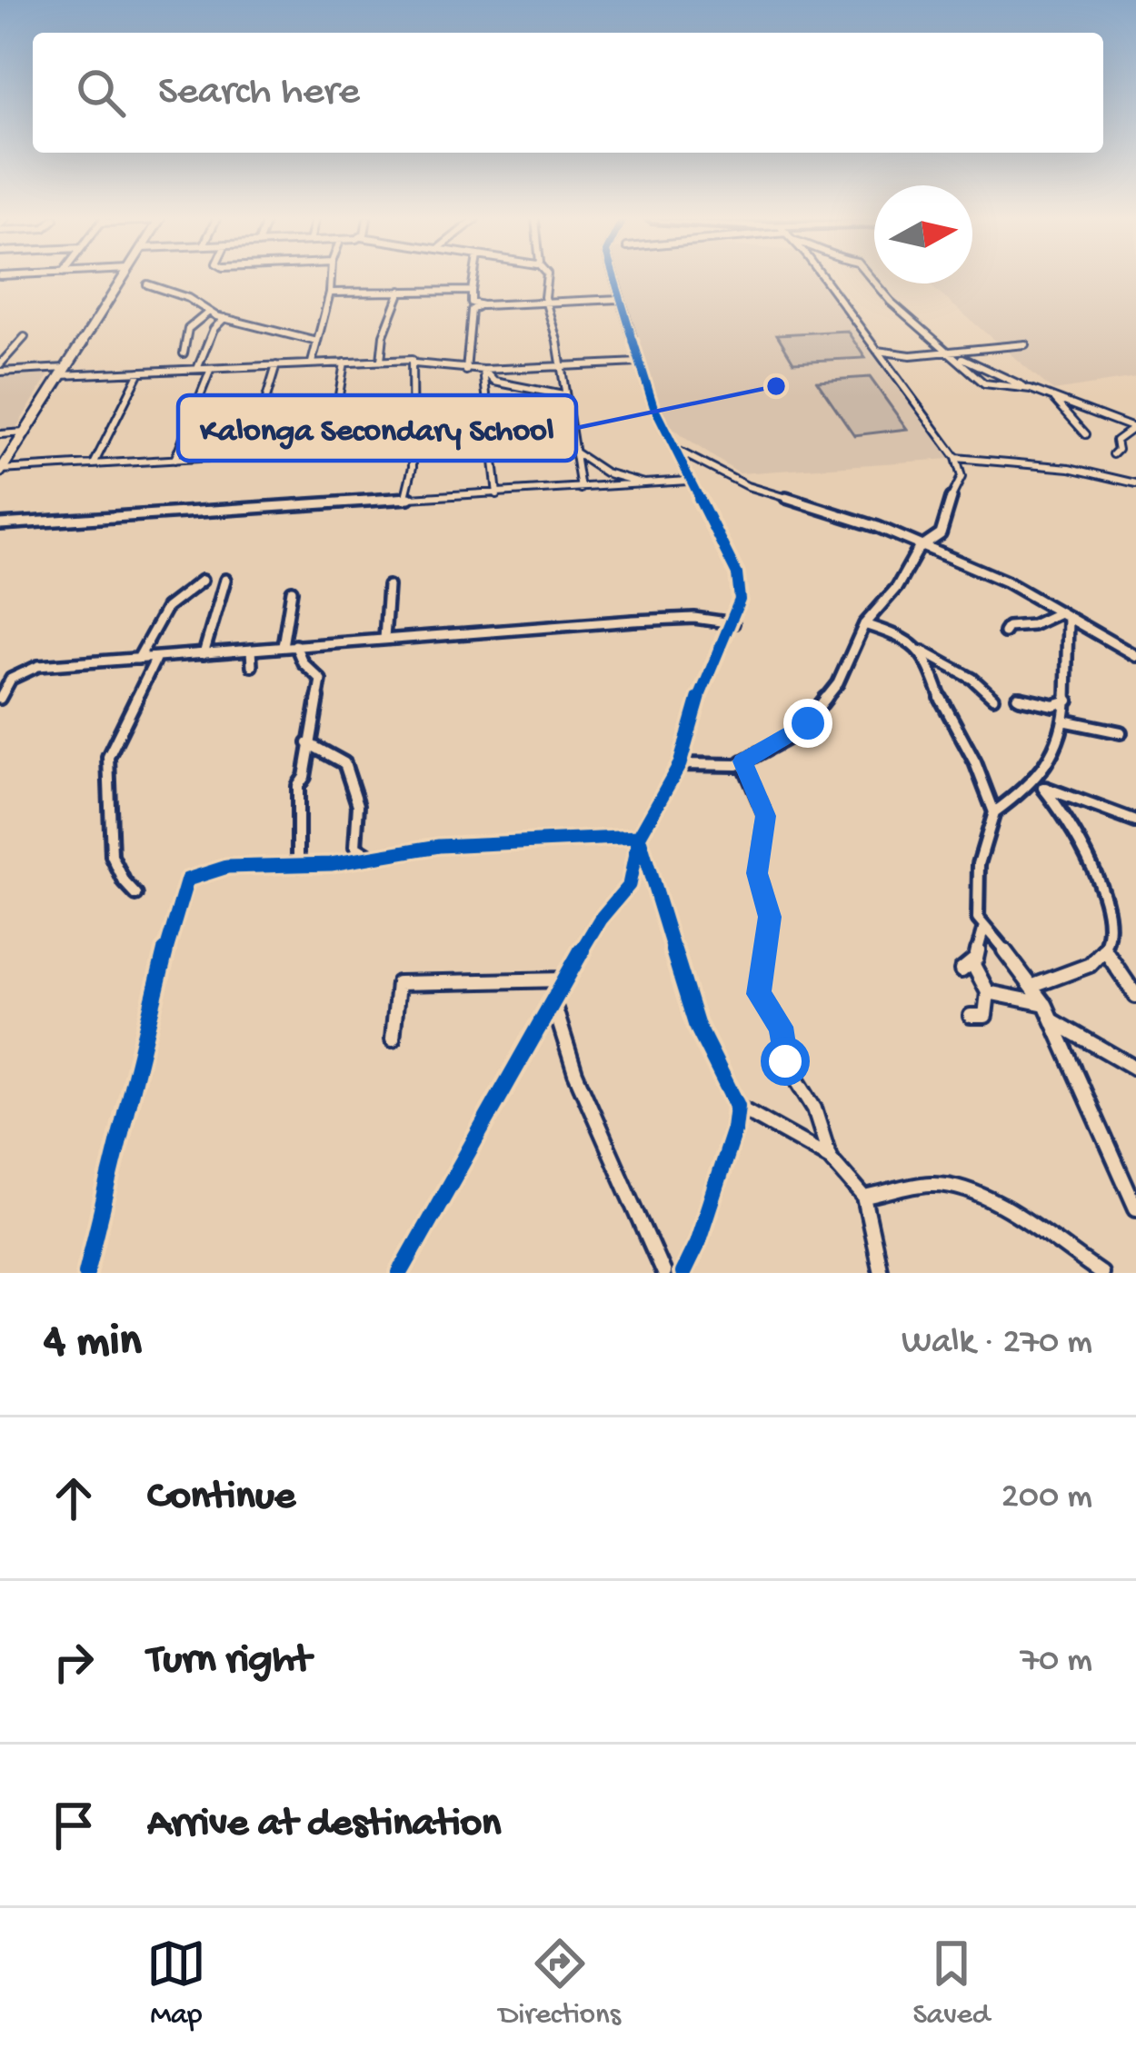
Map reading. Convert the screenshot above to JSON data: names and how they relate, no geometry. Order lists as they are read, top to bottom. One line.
{"places":["Kalonga Secondary School"],"north":"right","page":{"search":"Search here","heading":["4 min","Walk · 270 m"],"list":[["Continue","200 m"],["Turn right","70 m"],"Arrive at destination"],"nav":["Map","Directions","Saved"]}}
